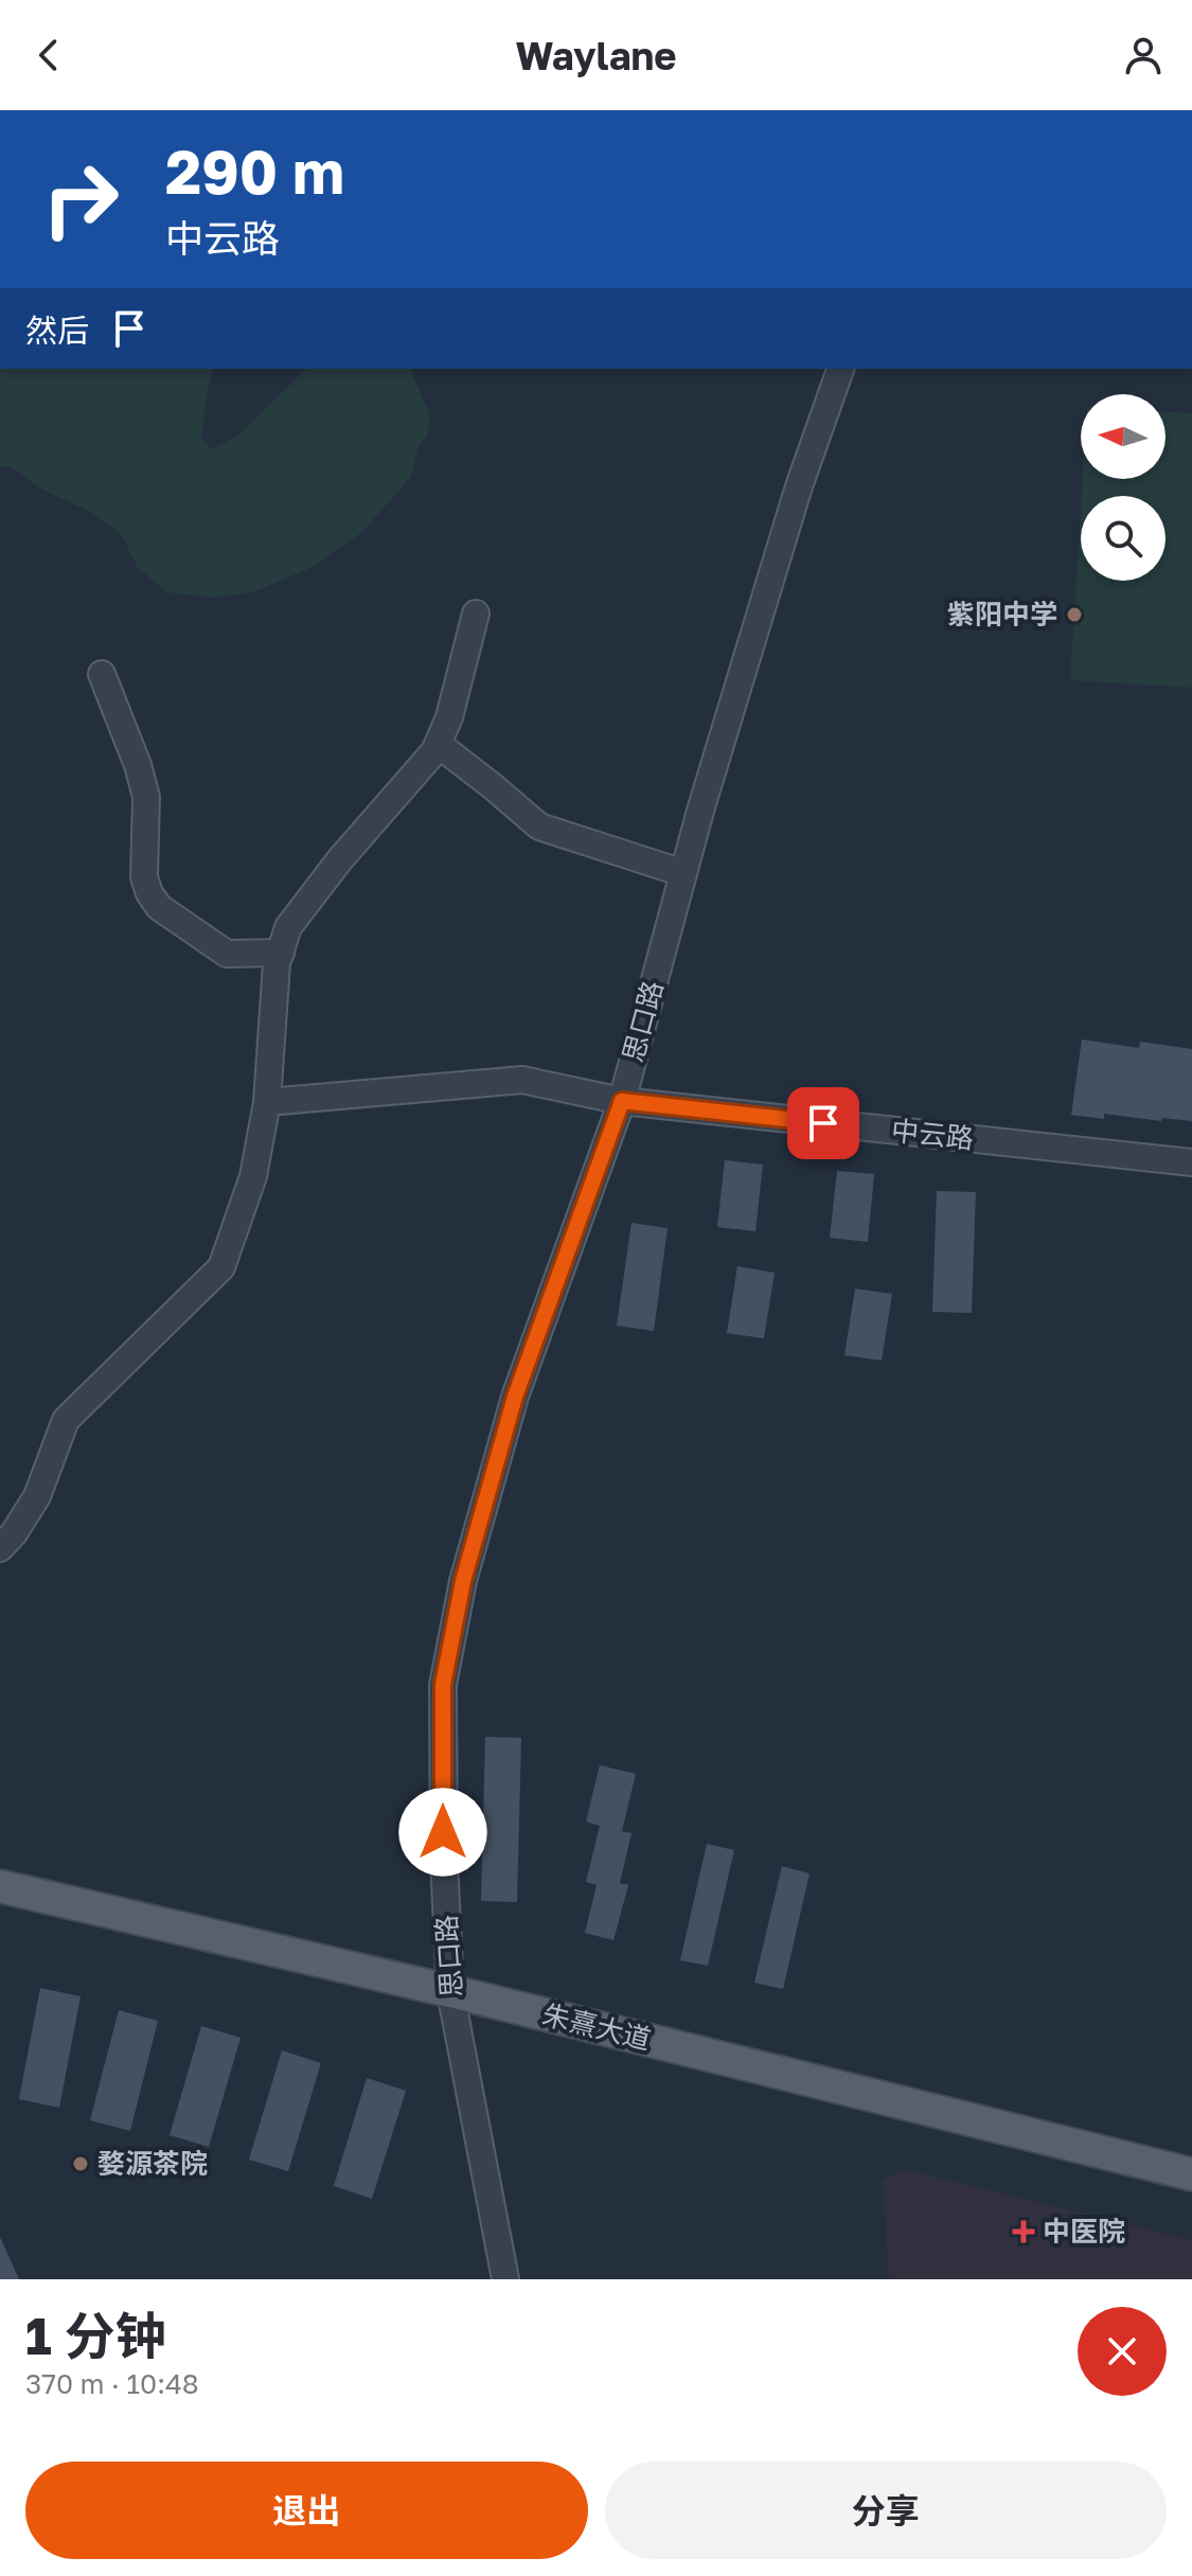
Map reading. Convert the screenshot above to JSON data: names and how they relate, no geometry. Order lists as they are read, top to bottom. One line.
{"streets":{"main road":["朱熹大道"],"street":["思口路","中云路"]},"crossings":[["思口路","中云路"],["思口路","朱熹大道"]],"places":{"other":["紫阳中学","婺源茶院"],"health":["中医院"]},"north":"left","page":{"header":"Waylane","turn":["290 m","中云路"],"then":"然后","heading":["1 分钟","370 m · 10:48"],"buttons":["退出","分享"]}}
